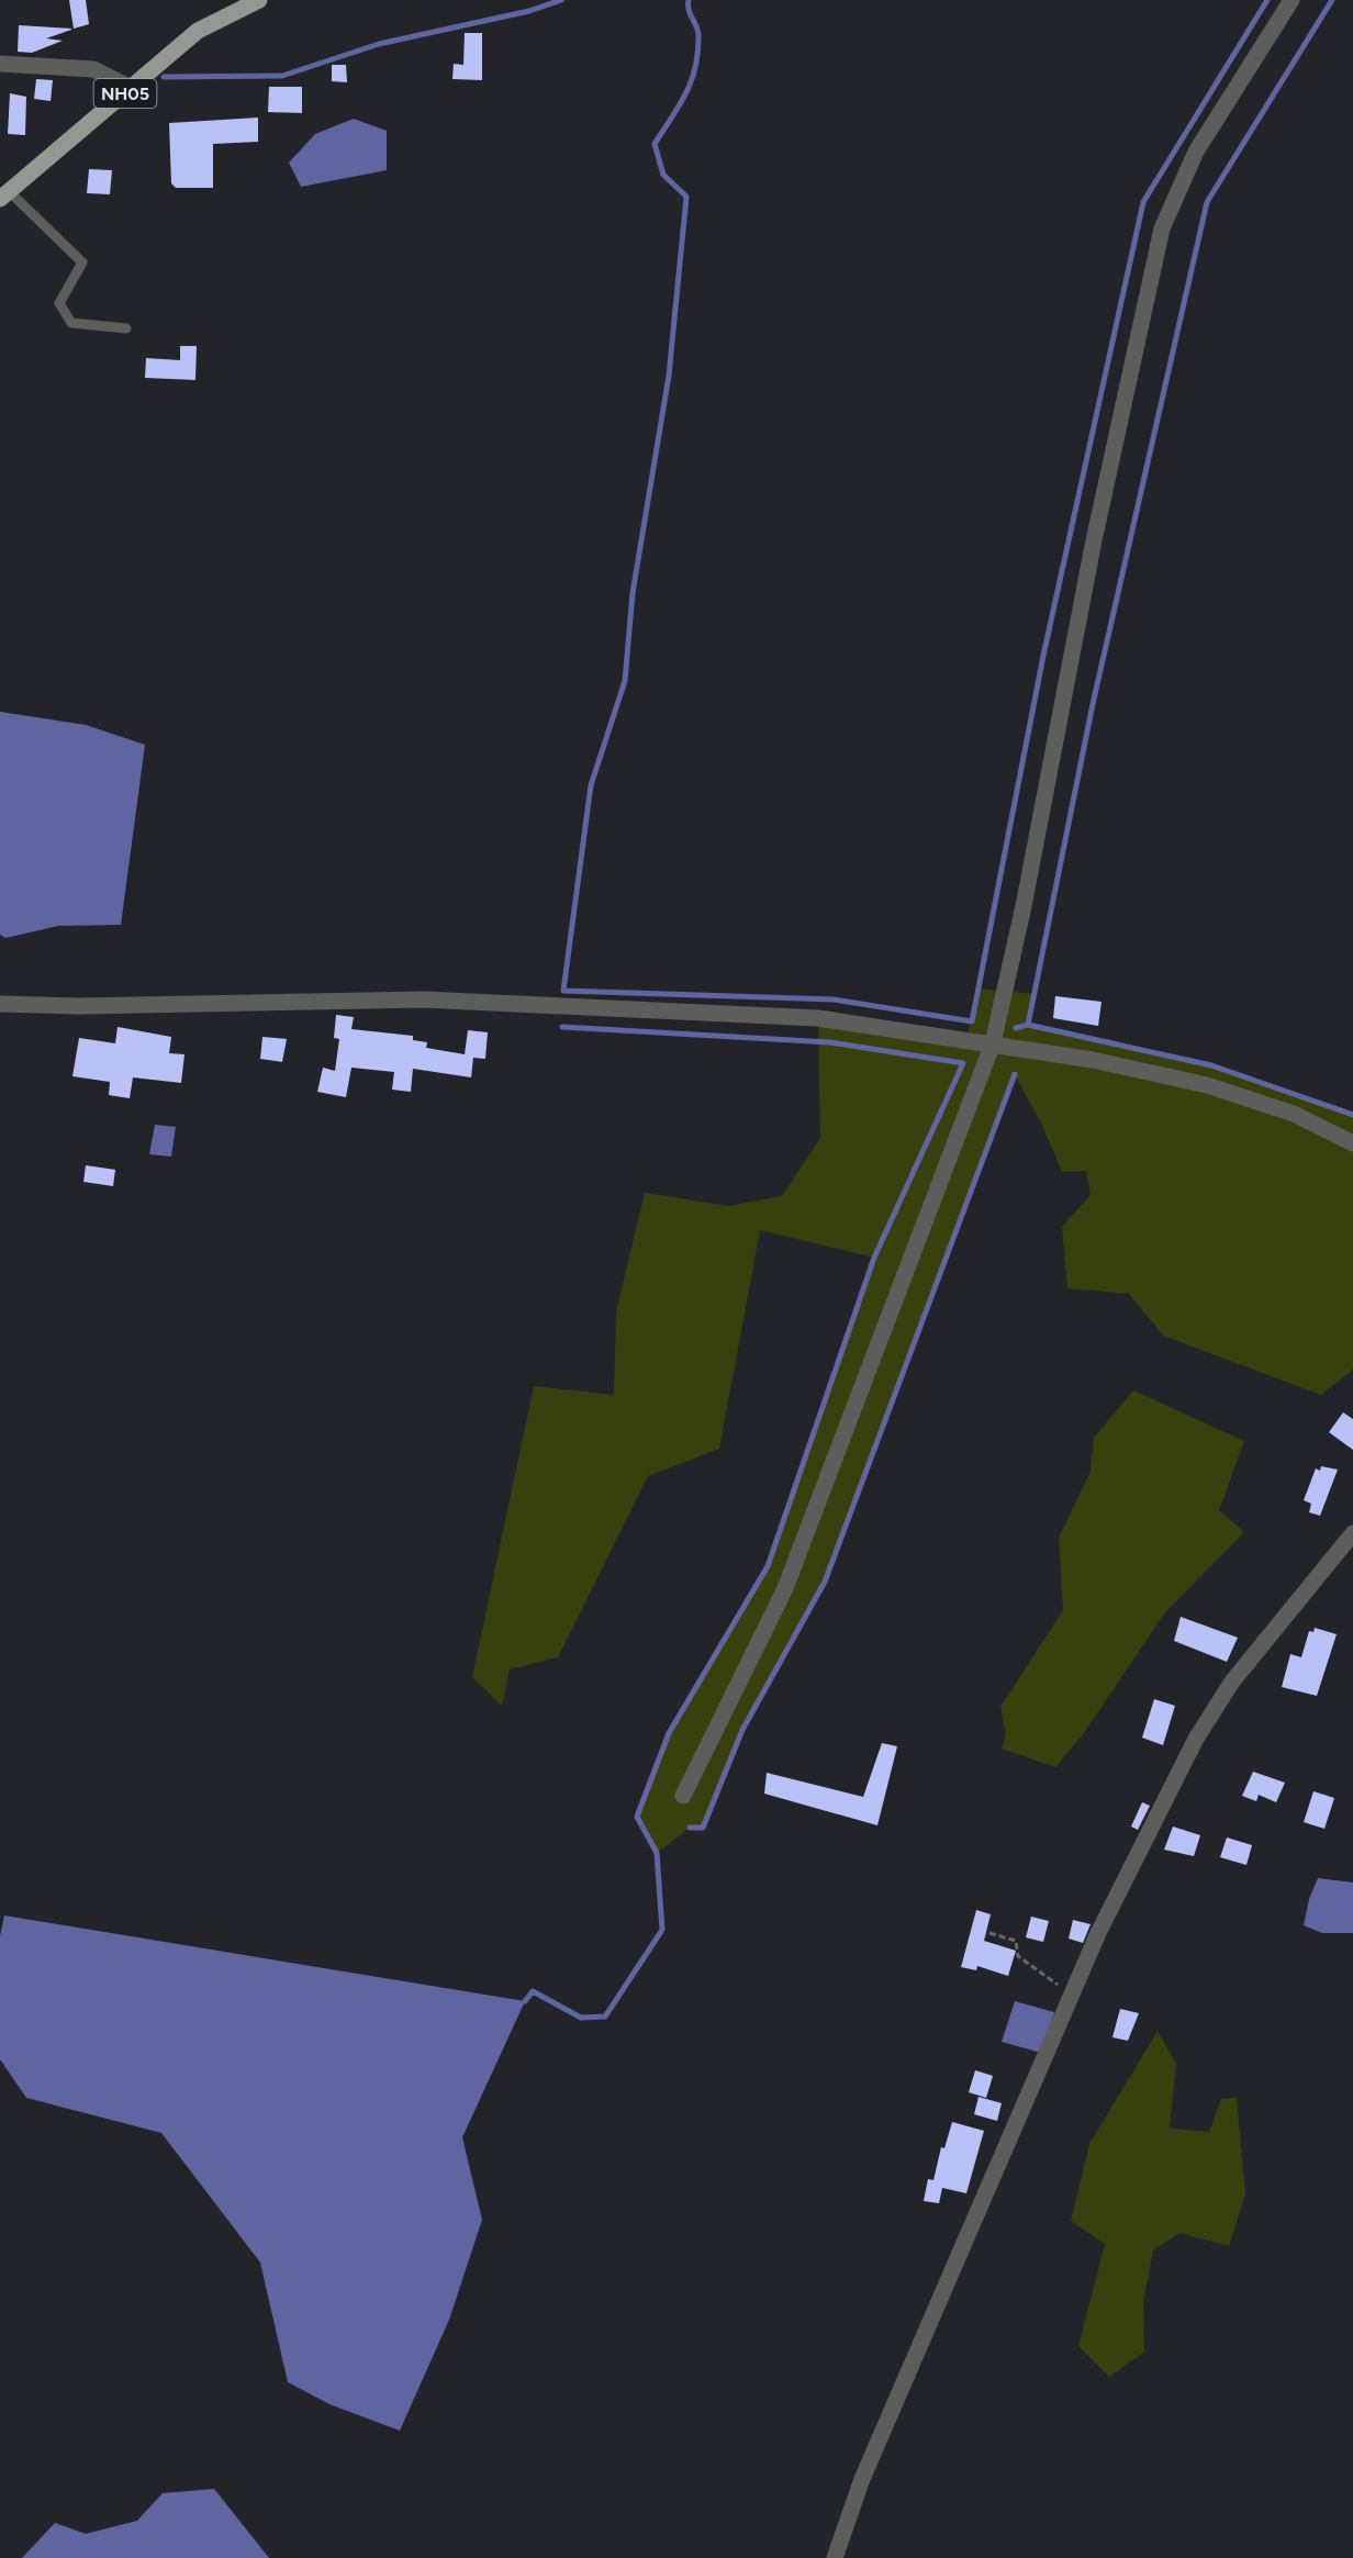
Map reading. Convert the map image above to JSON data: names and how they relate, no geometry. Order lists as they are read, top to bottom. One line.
{"streets":{"main road":["NH05"]}}
